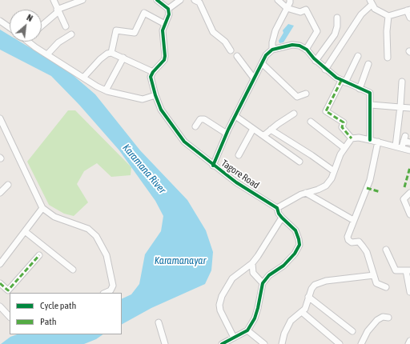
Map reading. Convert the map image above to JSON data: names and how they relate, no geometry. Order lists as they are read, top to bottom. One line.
{"streets":{"street":["Tagore Road"]},"water":["Karamana River","Karamanayar"],"legend":["Cycle path","Path"],"north":"top right"}
